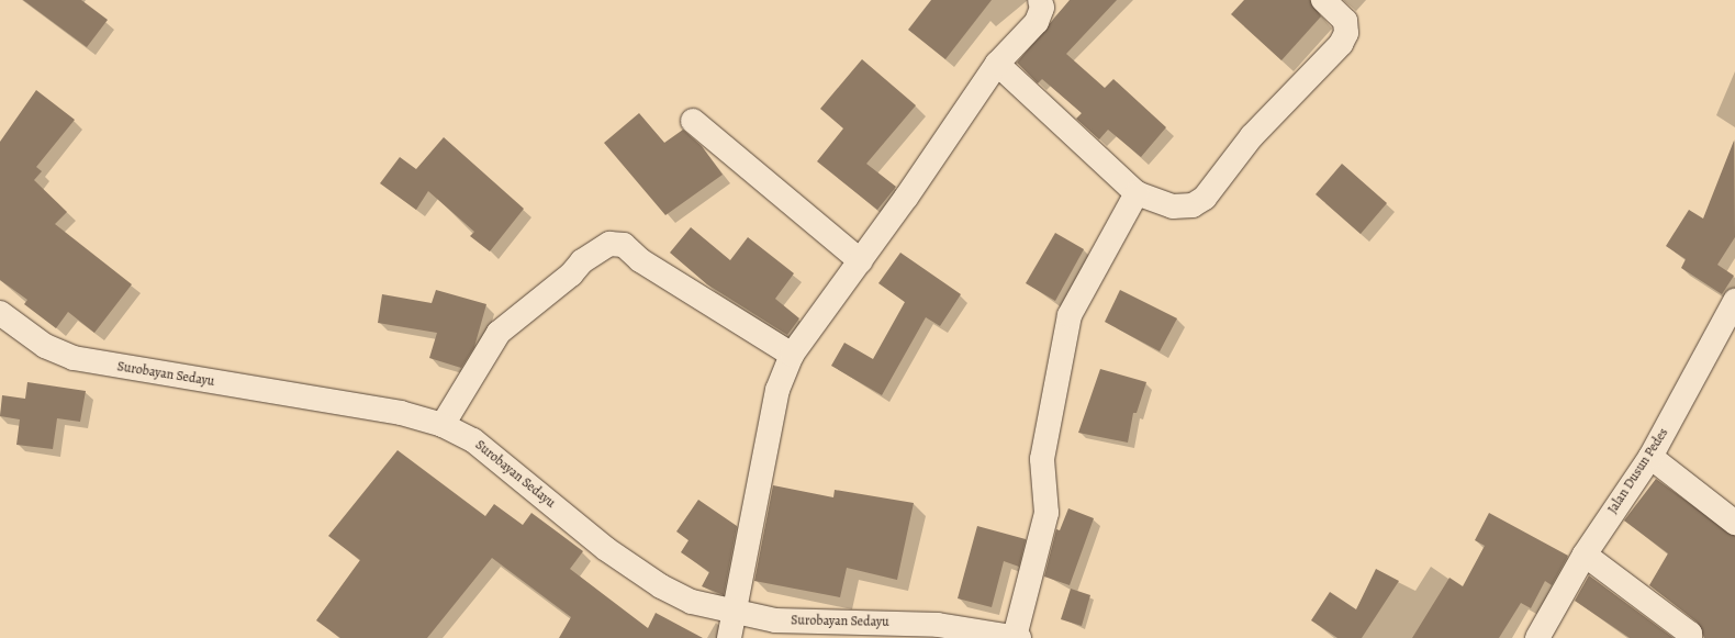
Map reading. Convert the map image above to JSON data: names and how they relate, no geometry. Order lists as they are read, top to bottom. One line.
{"streets":{"street":["Surobayan Sedayu","Jalan Dusun Pedes"]}}
